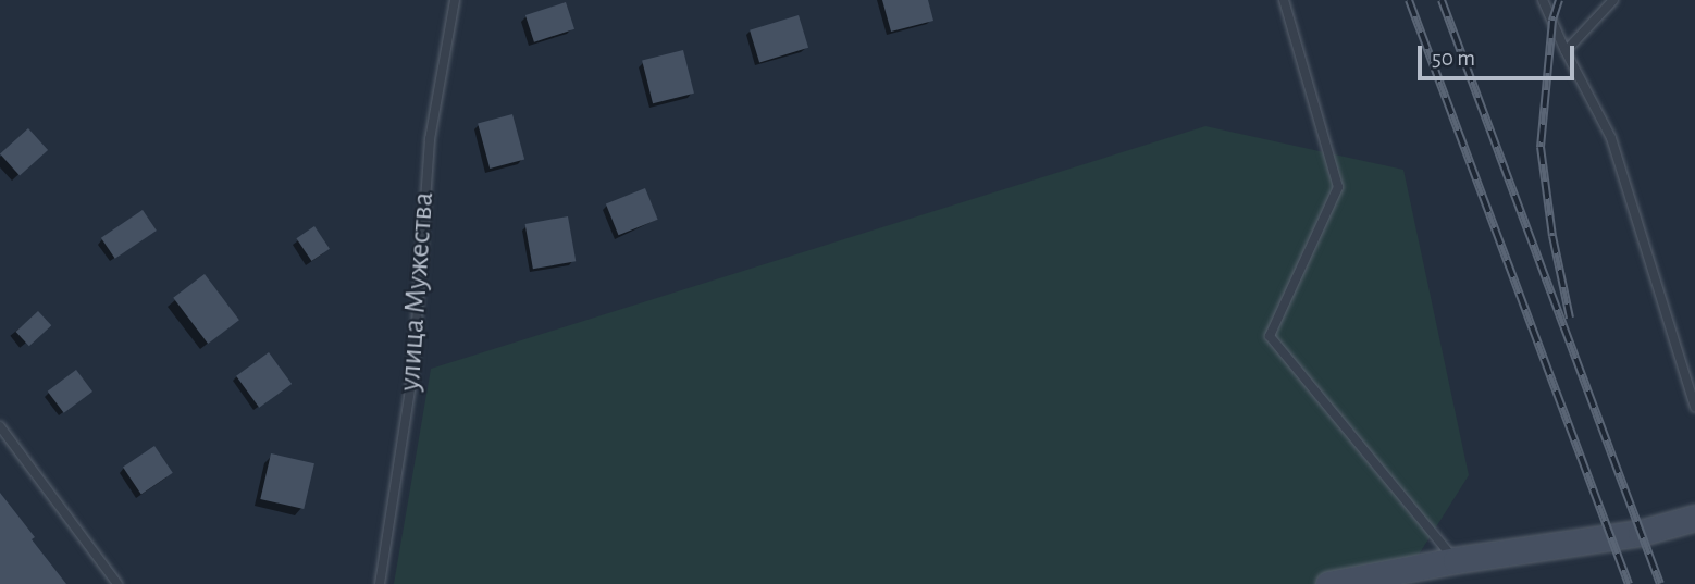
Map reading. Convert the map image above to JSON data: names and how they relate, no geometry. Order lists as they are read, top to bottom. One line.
{"streets":{"lane":["улица Мужества"]},"scale_bar":"50 m"}
